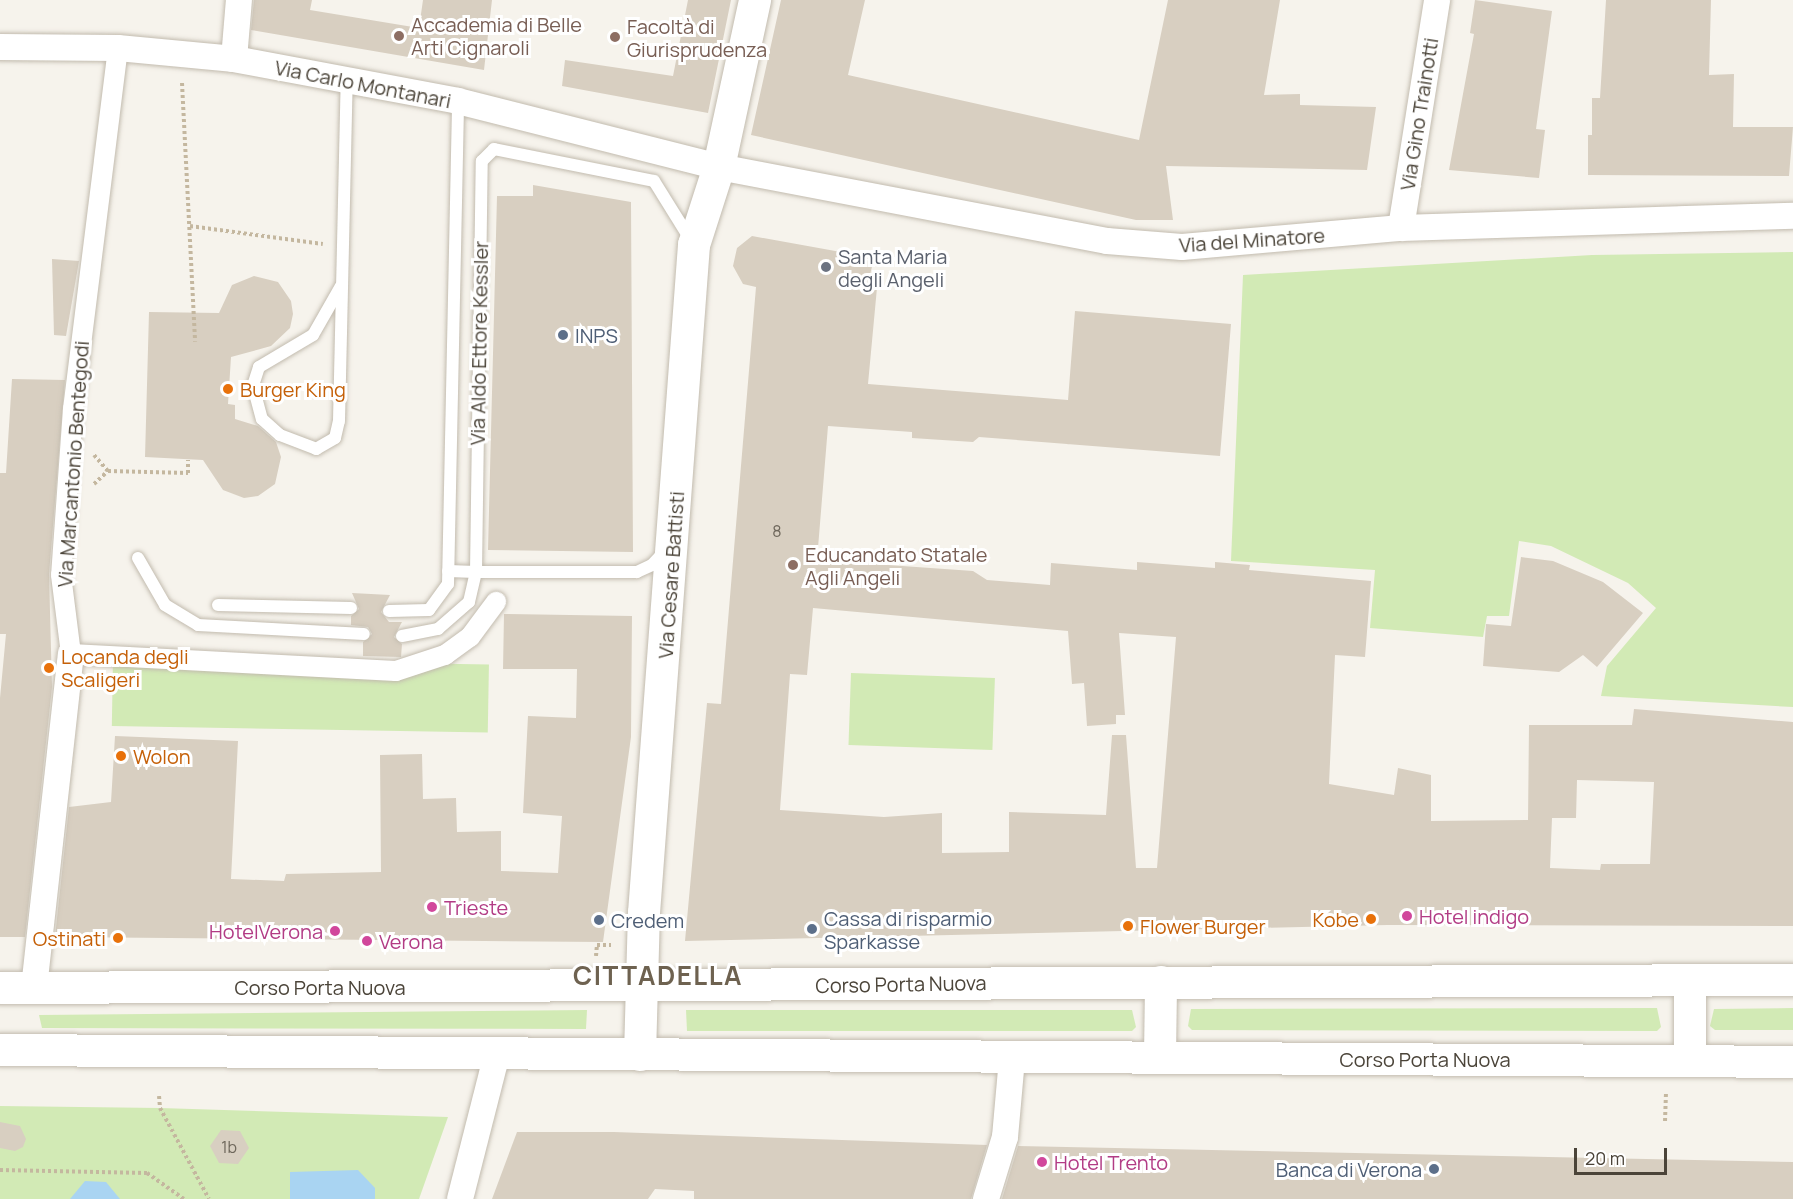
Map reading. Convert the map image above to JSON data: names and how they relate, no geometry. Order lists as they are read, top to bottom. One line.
{"streets":{"street":["Via Carlo Montanari","Via Gino Trainotti","Via del Minatore","Via Marcantonio Bentegodi","Via Cesare Battisti","Corso Porta Nuova"],"lane":["Via Aldo Ettore Kessler"]},"crossings":[["Via Carlo Montanari","Via del Minatore"],["Via Carlo Montanari","Via Marcantonio Bentegodi"],["Via Carlo Montanari","Via Cesare Battisti"],["Via Gino Trainotti","Via del Minatore"],["Via del Minatore","Via Cesare Battisti"],["Via Aldo Ettore Kessler","Via Cesare Battisti"],["Via Marcantonio Bentegodi","Corso Porta Nuova"],["Via Cesare Battisti","Corso Porta Nuova"]],"districts":["CITTADELLA"],"places":["Accademia di Belle Arti Cignaroli","Facoltà di Giurisprudenza","Santa Maria degli Angeli","INPS","Burger King","Educandato Statale Agli Angeli","Locanda degli Scaligeri","Wolon","Trieste","Hotel indigo","Kobe","Credem","Flower Burger","Cassa di risparmio Sparkasse","HotelVerona","Ostinati","Verona","Hotel Trento","Banca di Verona"],"house_numbers":["8","1b"],"scale_bar":"20 m"}
